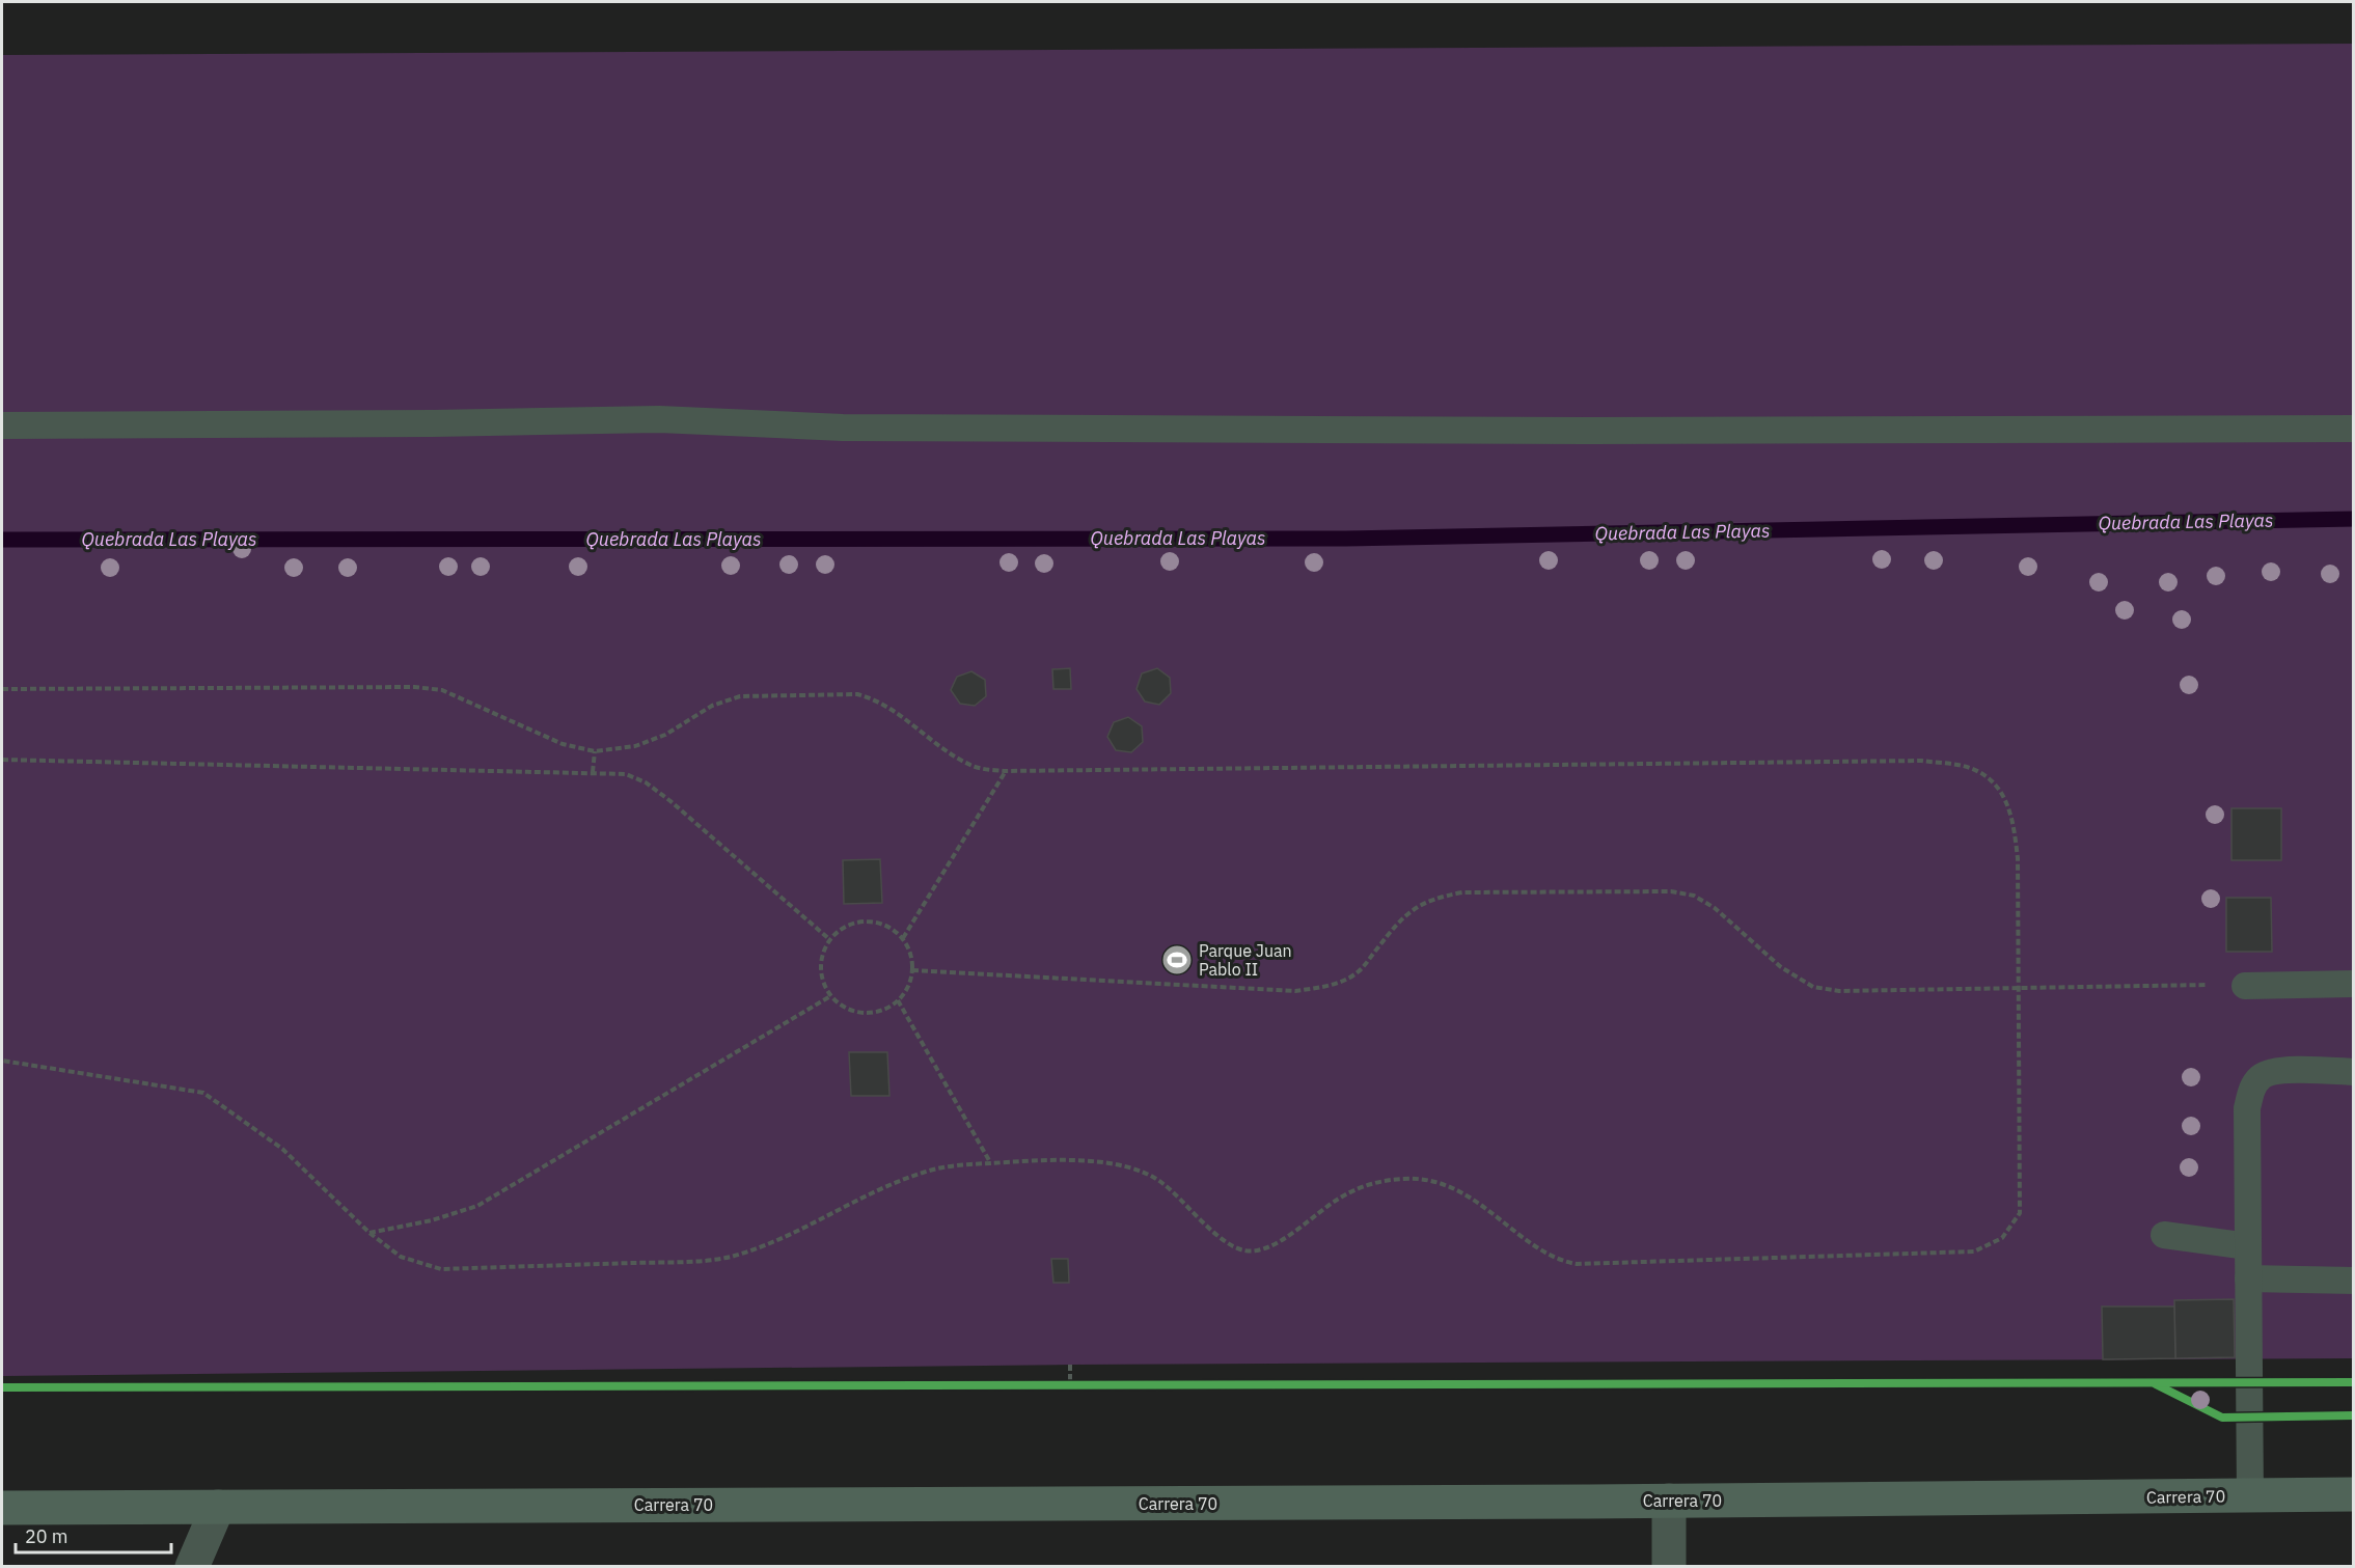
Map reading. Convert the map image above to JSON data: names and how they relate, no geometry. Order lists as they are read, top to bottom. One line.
{"streets":{"main road":["Carrera 70"]},"water":["Quebrada Las Playas"],"places":{"sports":["Parque Juan Pablo II"]},"scale_bar":"20 m"}
